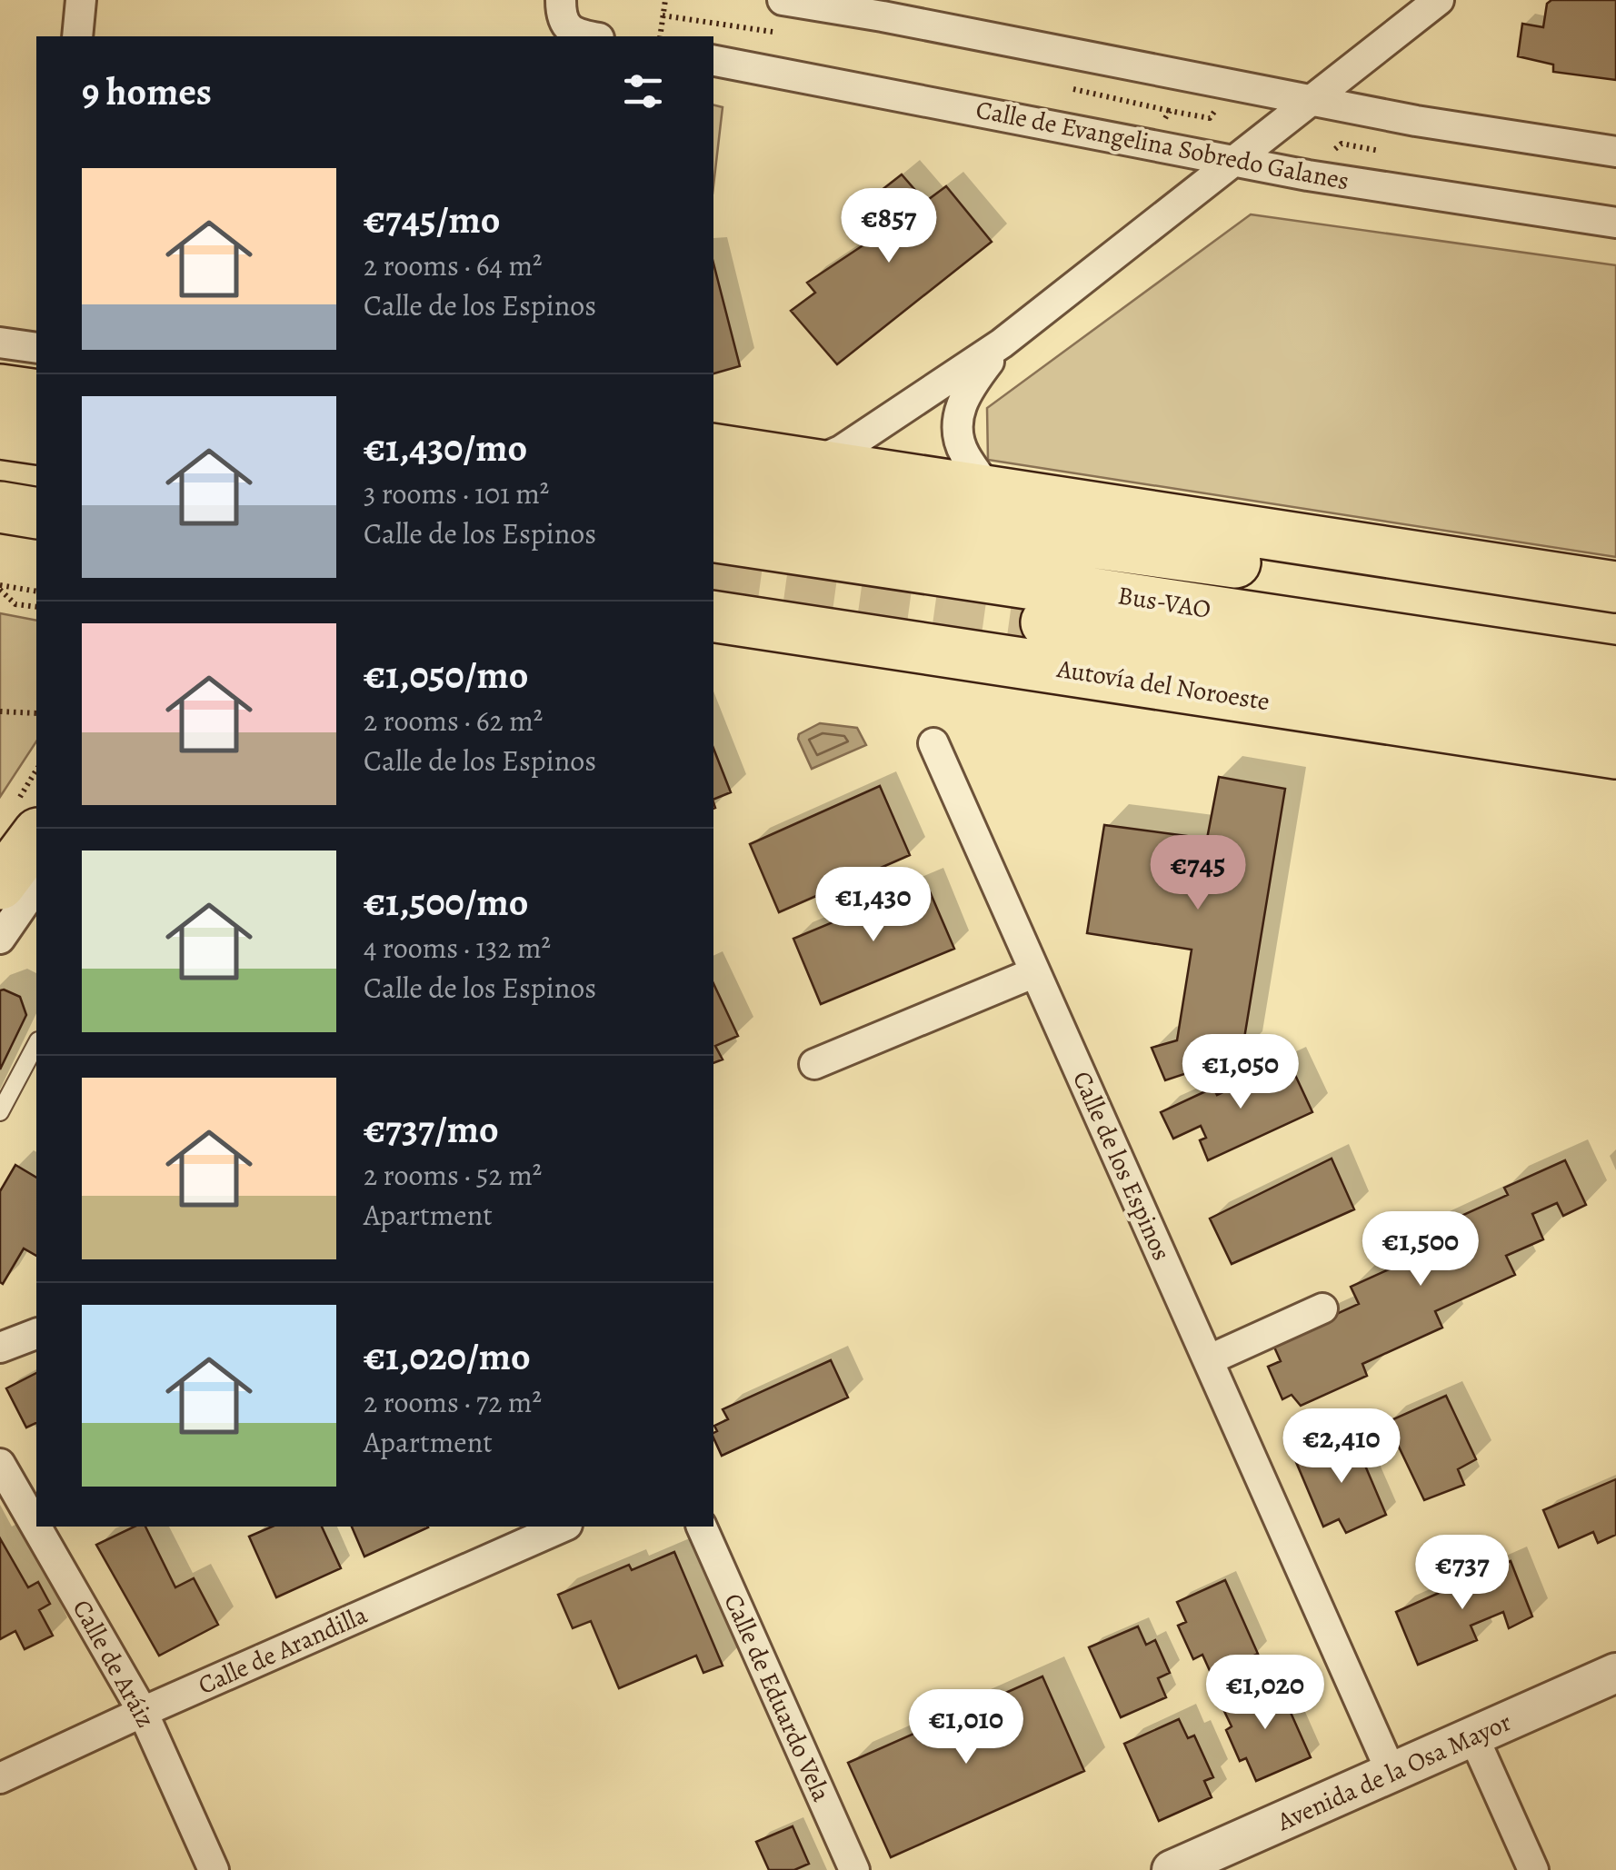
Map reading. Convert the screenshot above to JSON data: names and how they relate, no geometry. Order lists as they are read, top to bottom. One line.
{"streets":{"highway":["Bus-VAO","Autovía del Noroeste"],"street":["Calle de Evangelina Sobredo Galanes","Calle de los Espinos","Calle de Arandilla","Calle de Aráiz","Calle de Eduardo Vela","Avenida de la Osa Mayor"]},"crossings":[["Calle de los Espinos","Avenida de la Osa Mayor"],["Calle de Arandilla","Calle de Aráiz"]],"page":{"heading":"9 homes","list":[{"name":"€745/mo","note":"2 rooms · 64 m² · Calle de los Espinos"},{"name":"€1,430/mo","note":"3 rooms · 101 m² · Calle de los Espinos"},{"name":"€1,050/mo","note":"2 rooms · 62 m² · Calle de los Espinos"},{"name":"€1,500/mo","note":"4 rooms · 132 m² · Calle de los Espinos"},{"name":"€737/mo","note":"2 rooms · 52 m² · Apartment"},{"name":"€1,020/mo","note":"2 rooms · 72 m² · Apartment"}],"price":["€857","€745","€1,430","€1,050","€1,500","€2,410","€737","€1,020","€1,010"]}}
